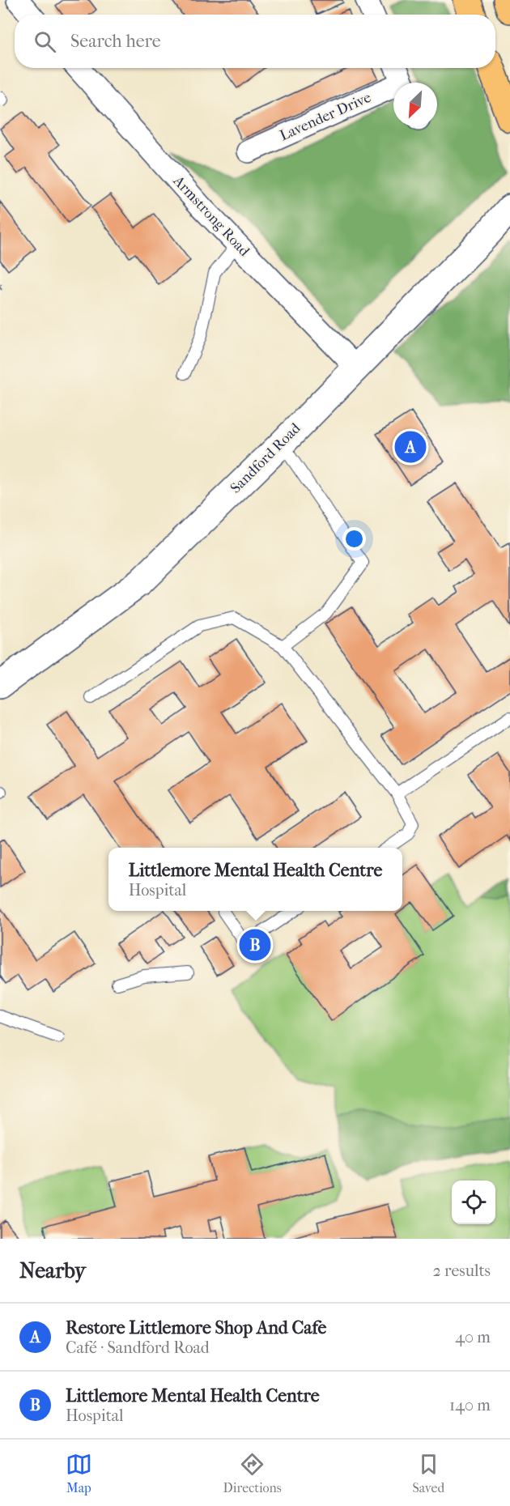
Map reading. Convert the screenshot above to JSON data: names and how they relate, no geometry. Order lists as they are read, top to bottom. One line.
{"streets":{"street":["Lavender Drive","Armstrong Road","Sandford Road"]},"crossings":[["Armstrong Road","Sandford Road"]],"north":"bottom left","page":{"search":"Search here","pins":["A","B"],"popup":["Littlemore Mental Health Centre","Hospital"],"heading":["Nearby","2 results"],"list":[{"mark":"A","name":"Restore Littlemore Shop And Cafe","note":"Café · Sandford Road","value":"40 m"},{"mark":"B","name":"Littlemore Mental Health Centre","note":"Hospital","value":"140 m"}],"nav":["Map","Directions","Saved"]}}
